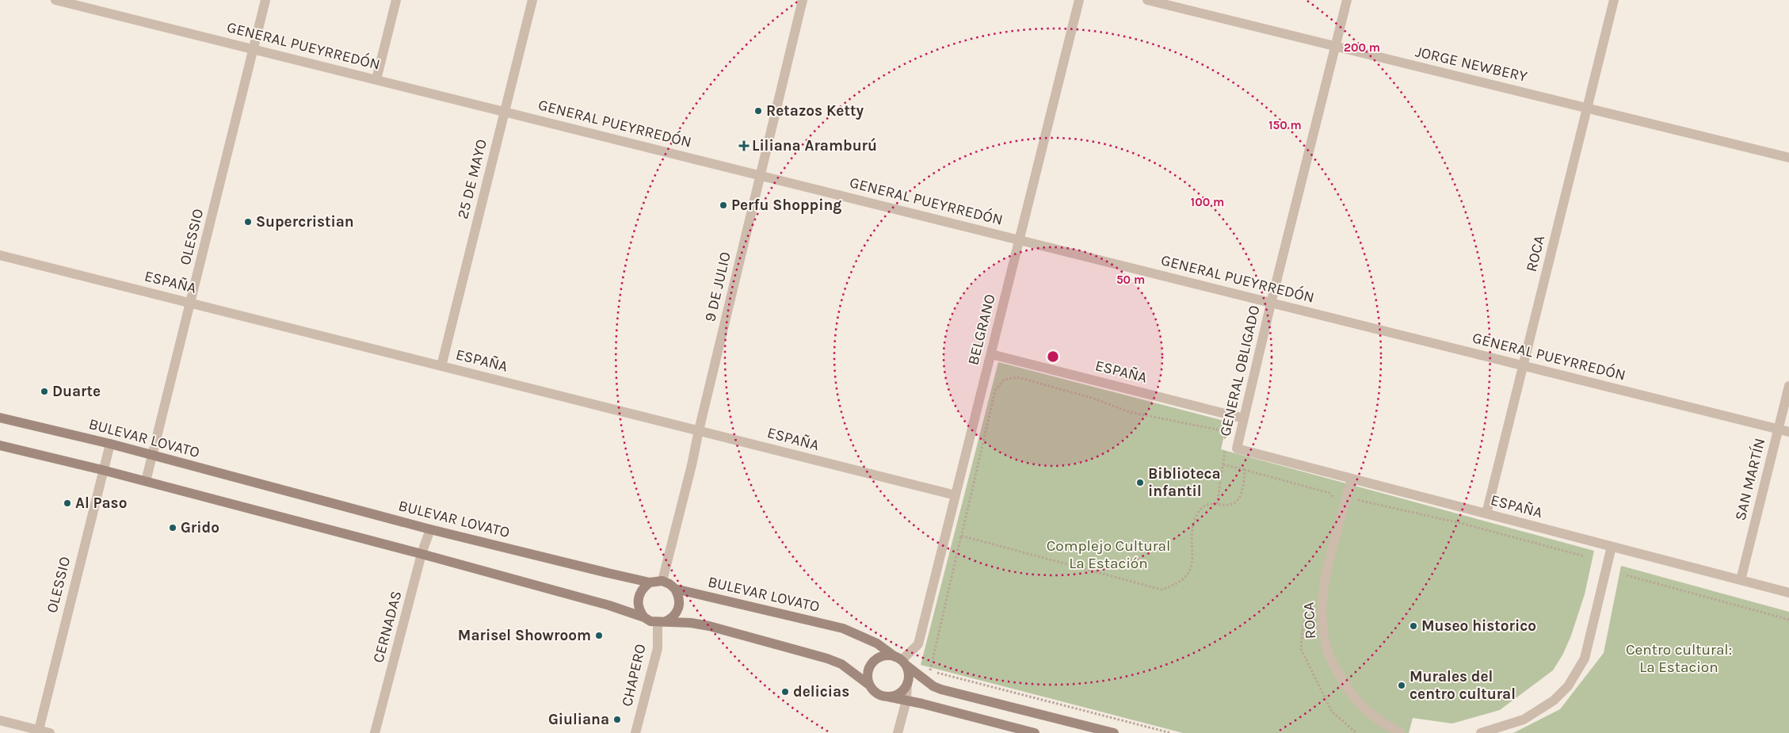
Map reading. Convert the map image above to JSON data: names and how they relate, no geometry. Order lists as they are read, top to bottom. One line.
{"streets":{"main road":["BULEVAR LOVATO"],"street":["GENERAL PUEYRREDÓN","JORGE NEWBERY","25 DE MAYO","OLESSIO","ROCA","ESPAÑA","9 DE JULIO","BELGRANO","GENERAL OBLIGADO","SAN MARTÍN","CERNADAS","CHAPERO"]},"crossings":[["GENERAL PUEYRREDÓN","25 DE MAYO"],["GENERAL PUEYRREDÓN","OLESSIO"],["GENERAL PUEYRREDÓN","ROCA"],["GENERAL PUEYRREDÓN","9 DE JULIO"],["GENERAL PUEYRREDÓN","BELGRANO"],["GENERAL PUEYRREDÓN","GENERAL OBLIGADO"],["GENERAL PUEYRREDÓN","SAN MARTÍN"],["JORGE NEWBERY","ROCA"],["JORGE NEWBERY","GENERAL OBLIGADO"],["25 DE MAYO","ESPAÑA"],["OLESSIO","ESPAÑA"],["OLESSIO","BULEVAR LOVATO"],["ROCA","ESPAÑA"],["ESPAÑA","9 DE JULIO"],["ESPAÑA","BELGRANO"],["ESPAÑA","GENERAL OBLIGADO"],["ESPAÑA","SAN MARTÍN"],["9 DE JULIO","BULEVAR LOVATO"],["9 DE JULIO","CHAPERO"],["BELGRANO","BULEVAR LOVATO"],["BULEVAR LOVATO","CERNADAS"],["BULEVAR LOVATO","CHAPERO"]],"parks":["Complejo Cultural La Estación","Centro cultural: La Estacion"],"places":{"other":["Retazos Ketty","Perfu Shopping","Supercristian","Duarte","Biblioteca infantil","Al Paso","Grido","Museo historico","Marisel Showroom","Murales del centro cultural","delicias","Giuliana"],"health":["Liliana Aramburú"]},"rings":["200 m","150 m","100 m","50 m"]}
